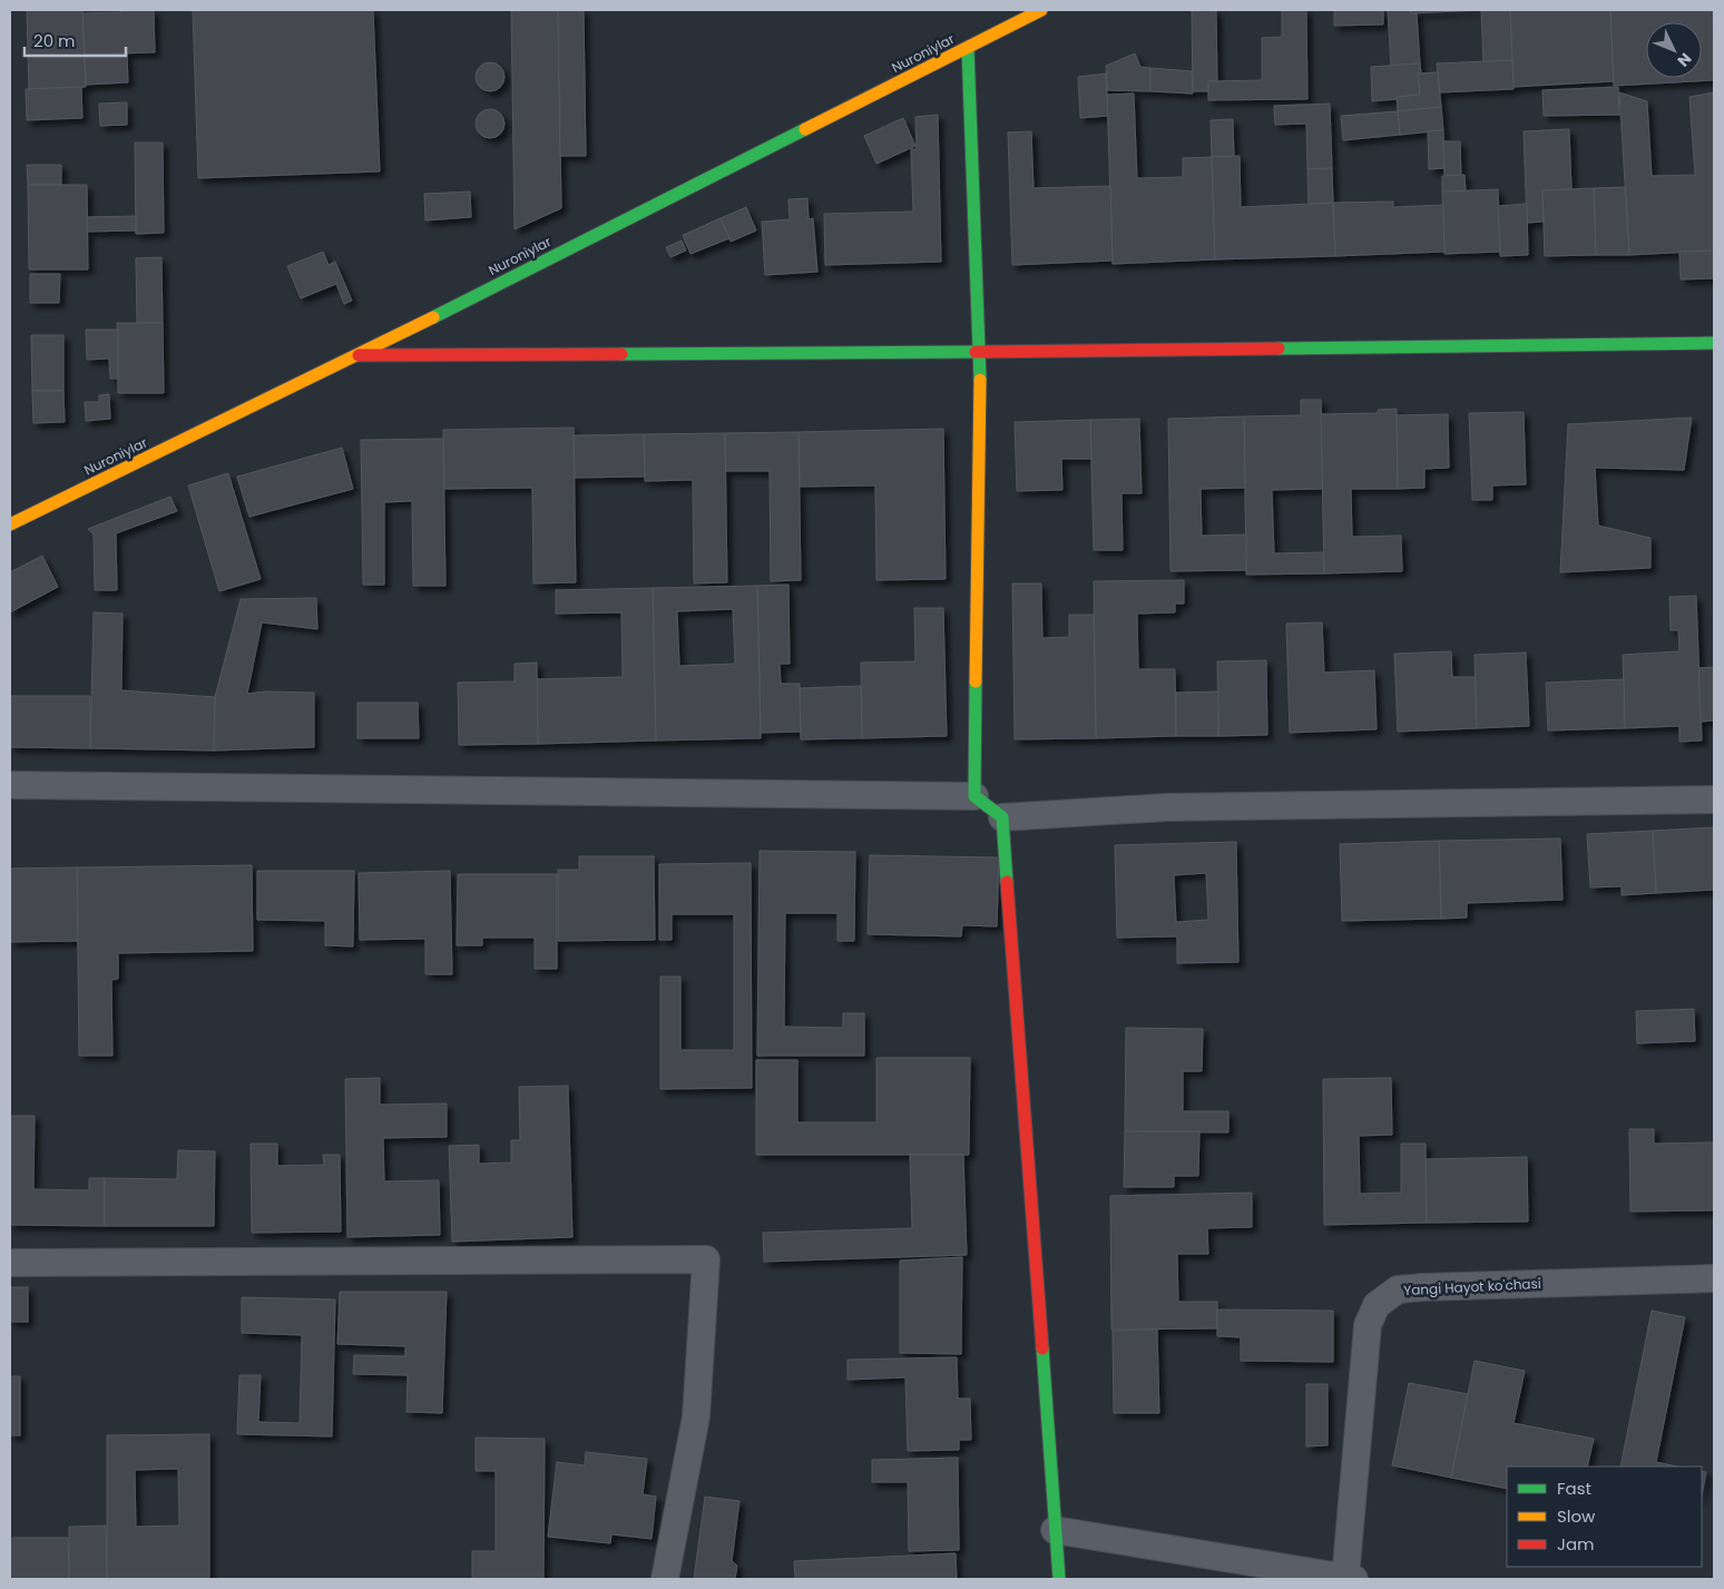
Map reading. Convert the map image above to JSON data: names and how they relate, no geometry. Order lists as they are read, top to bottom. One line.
{"streets":{"street":["Nuroniylar","Yangi Hayot ko'chasi"]},"legend":["Fast","Slow","Jam"],"scale_bar":"20 m","north":"bottom right"}
